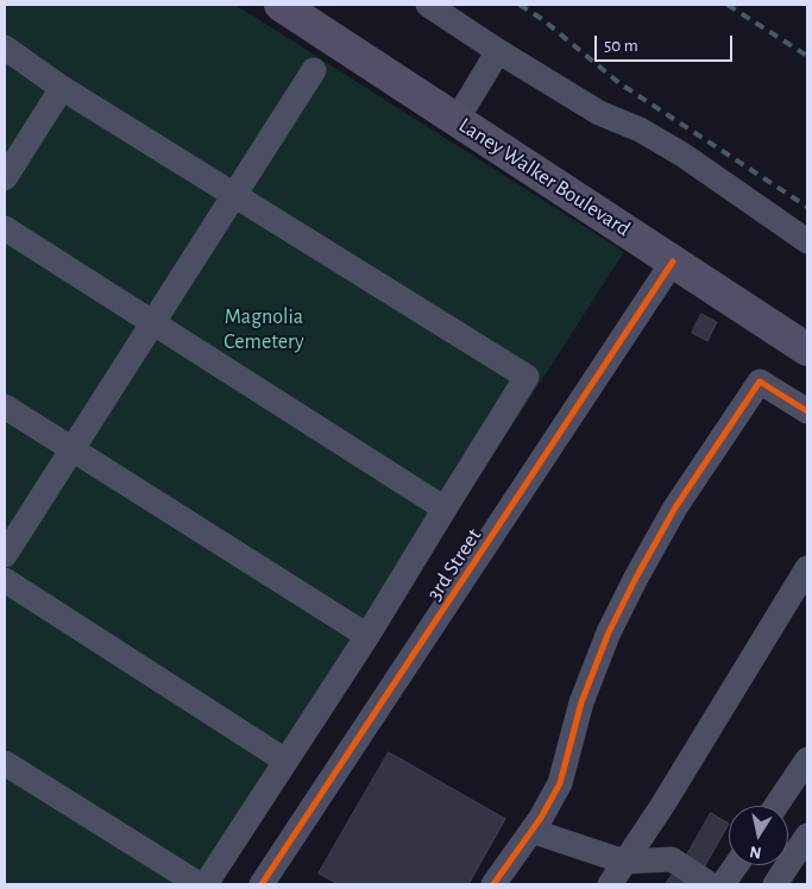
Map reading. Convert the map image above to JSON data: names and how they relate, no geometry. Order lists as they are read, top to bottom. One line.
{"streets":{"main road":["Laney Walker Boulevard"],"street":["3rd Street"]},"crossings":[["Laney Walker Boulevard","3rd Street"]],"parks":["Magnolia Cemetery"],"scale_bar":"50 m","north":"bottom"}
